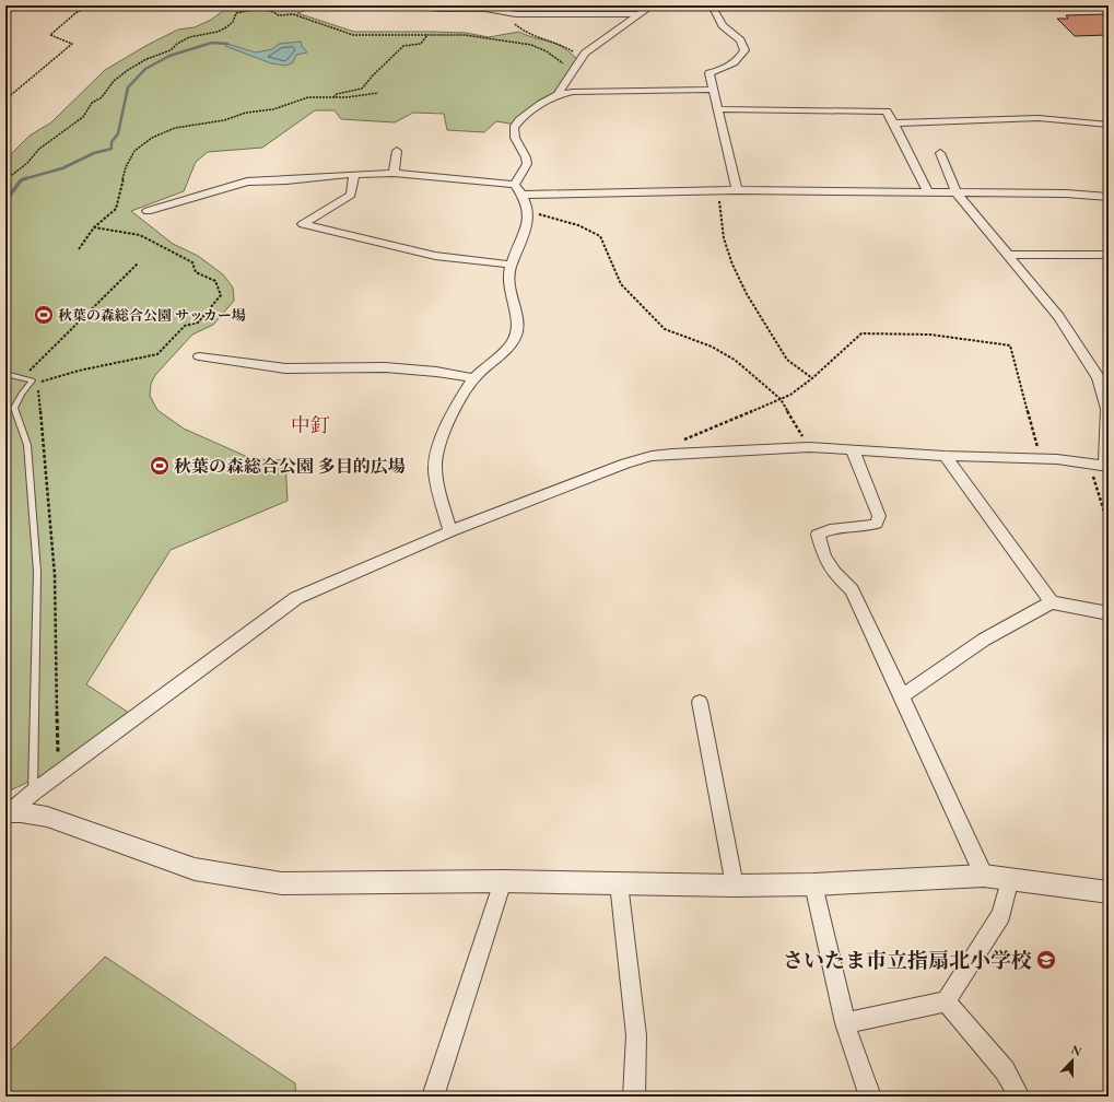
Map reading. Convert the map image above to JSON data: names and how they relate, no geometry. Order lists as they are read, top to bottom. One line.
{"districts":["中釘"],"places":{"sports":["秋葉の森総合公園 サッカー場","秋葉の森総合公園 多目的広場"],"school or university":["さいたま市立指扇北小学校"]},"north":"top"}
